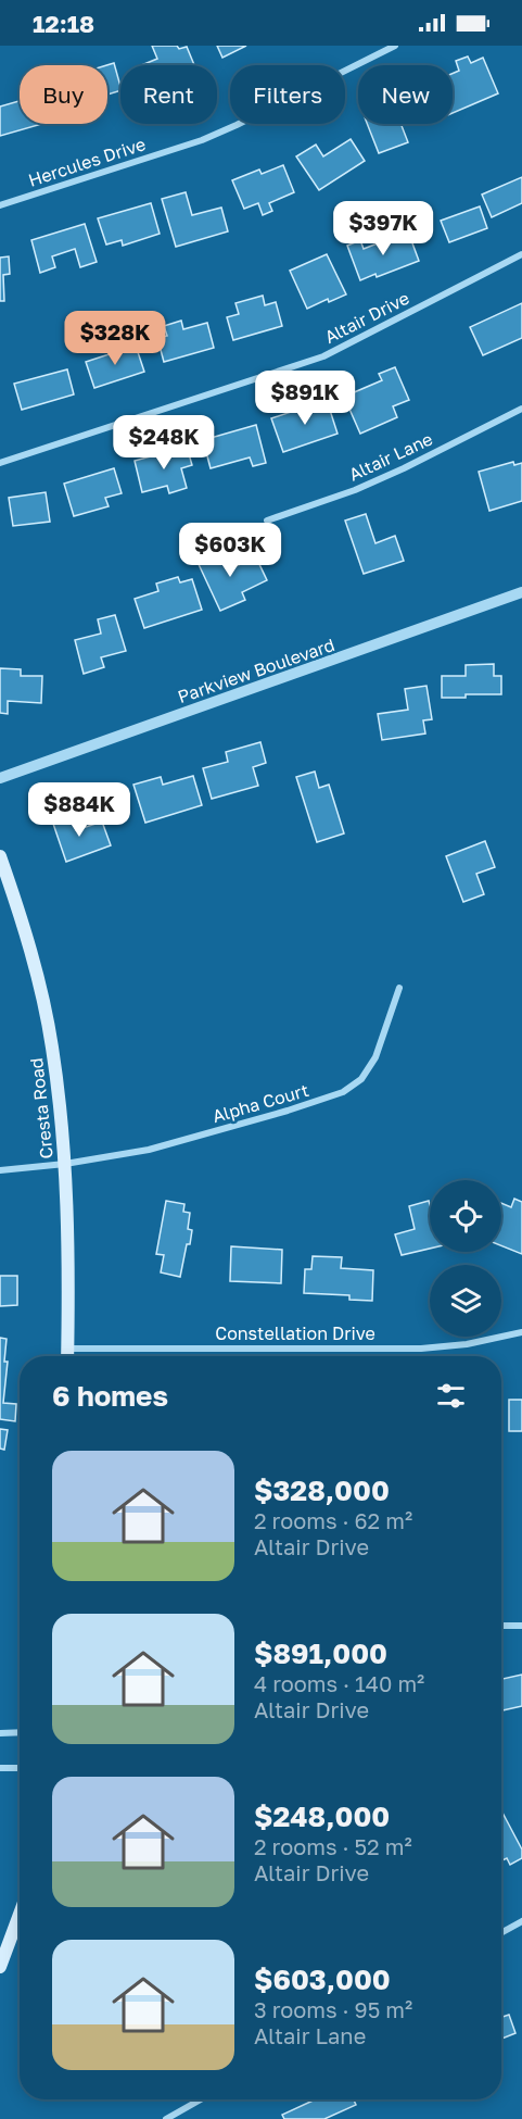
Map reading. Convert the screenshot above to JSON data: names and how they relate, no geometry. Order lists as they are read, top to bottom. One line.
{"streets":{"main road":["Cresta Road"],"street":["Hercules Drive","Altair Drive","Altair Lane","Parkview Boulevard","Alpha Court","Constellation Drive"]},"crossings":[["Alpha Court","Cresta Road"],["Cresta Road","Constellation Drive"]],"page":{"status":"12:18","chip":["Buy","Rent","Filters","New"],"price":["$397K","$328K","$891K","$248K","$603K","$884K"],"heading":"6 homes","list":[{"name":"$328,000","note":"2 rooms · 62 m² · Altair Drive"},{"name":"$891,000","note":"4 rooms · 140 m² · Altair Drive"},{"name":"$248,000","note":"2 rooms · 52 m² · Altair Drive"},{"name":"$603,000","note":"3 rooms · 95 m² · Altair Lane"}]}}
